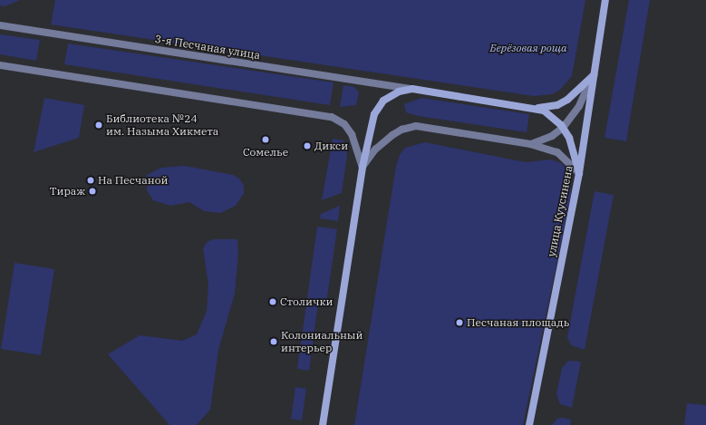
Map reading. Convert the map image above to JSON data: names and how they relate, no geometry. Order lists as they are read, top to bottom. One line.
{"streets":{"main road":["улица Куусинена"],"street":["3-я Песчаная улица"]},"parks":["Берёзовая роща"],"places":["Библиотека №24 им. Назыма Хикмета","Сомелье","Дикси","На Песчаной","Тираж","Столички","Песчаная площадь","Колониальный интерьер"]}
